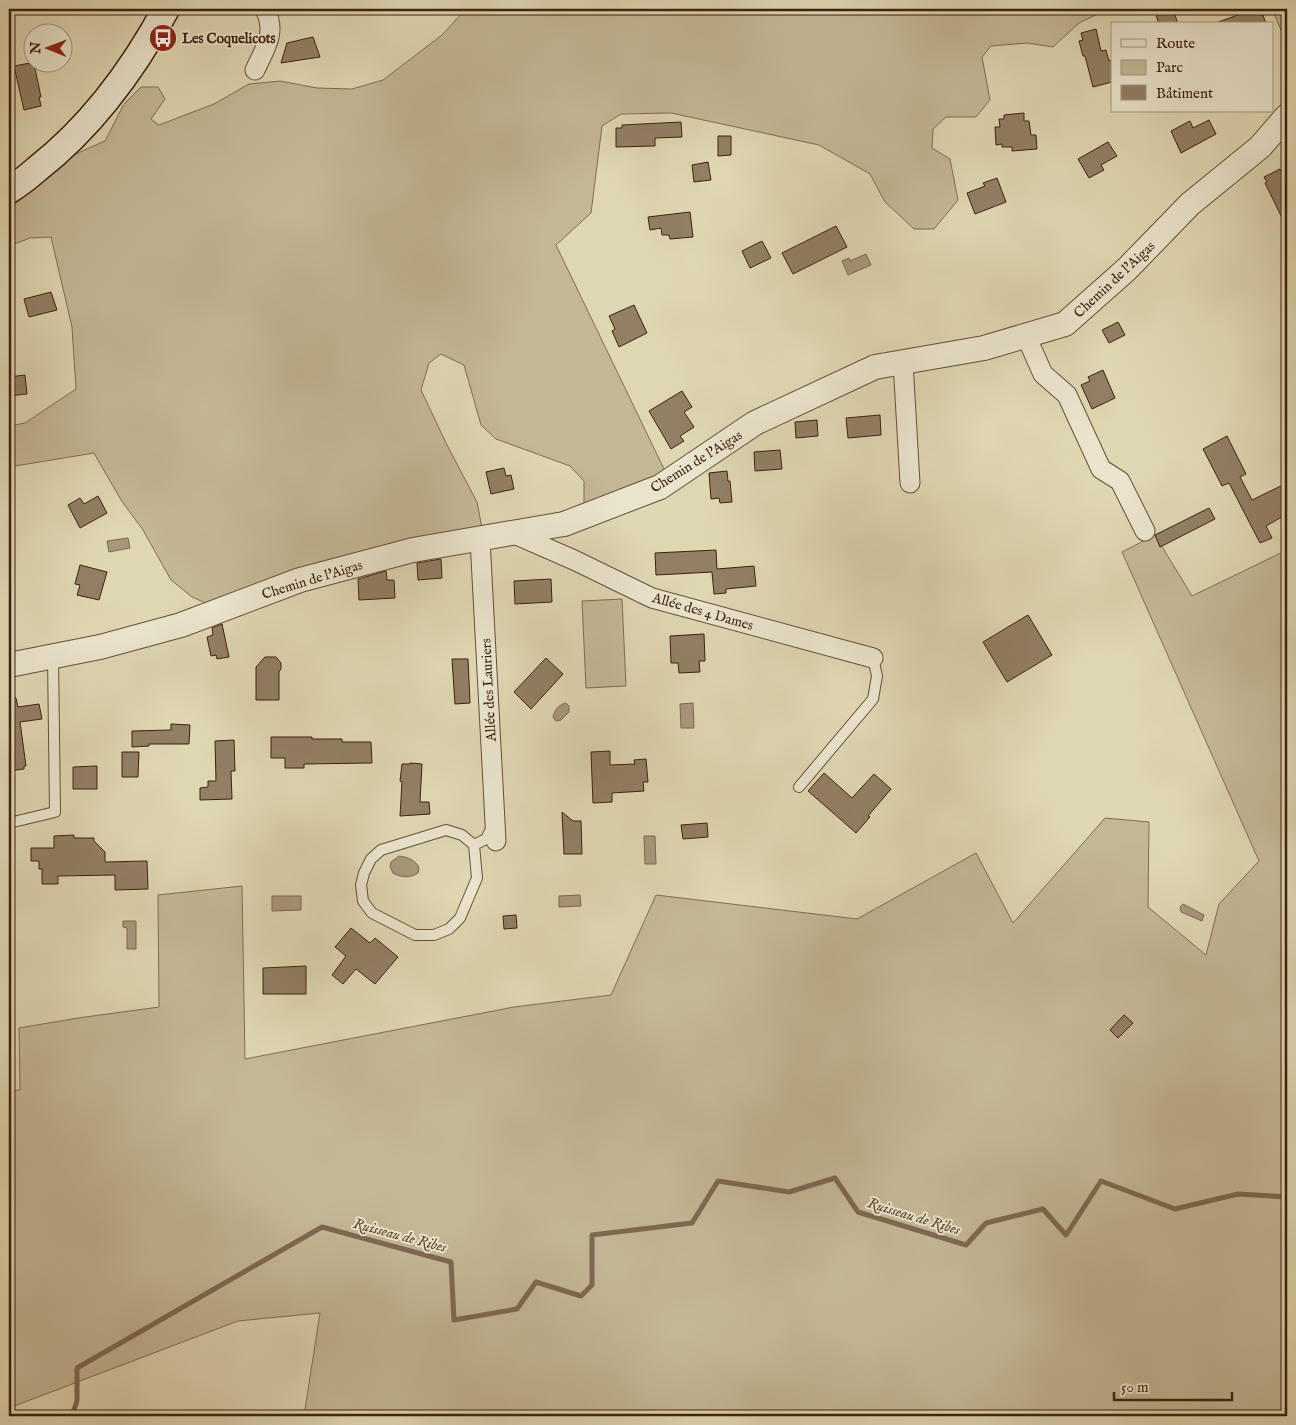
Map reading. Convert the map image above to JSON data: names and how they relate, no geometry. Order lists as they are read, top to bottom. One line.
{"streets":{"street":["Chemin de l'Aigas","Allée des 4 Dames","Allée des Lauriers"]},"crossings":[["Chemin de l'Aigas","Allée des 4 Dames"],["Chemin de l'Aigas","Allée des Lauriers"]],"water":["Ruisseau de Ribes"],"places":{"bus stop":["Les Coquelicots"]},"legend":["Route","Parc","Bâtiment"],"scale_bar":"50 m","north":"left"}
